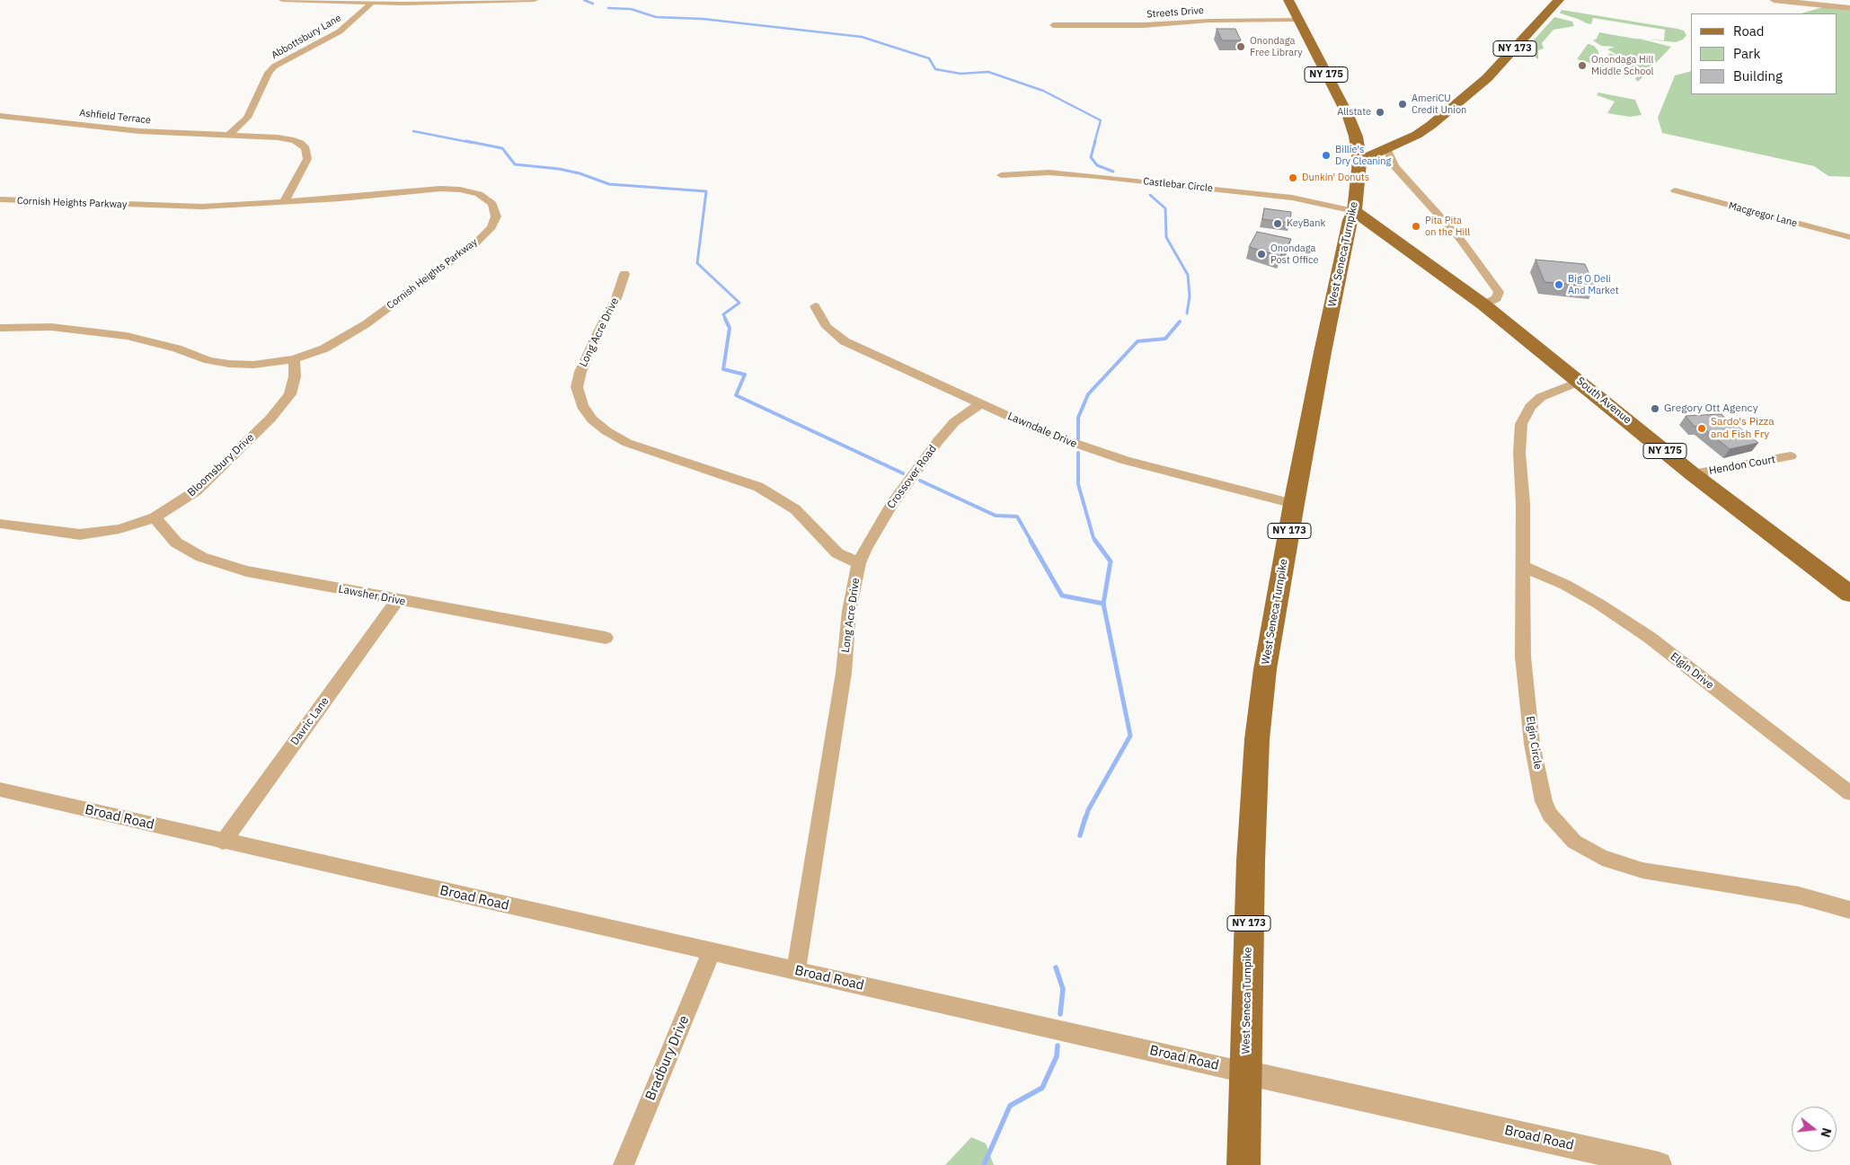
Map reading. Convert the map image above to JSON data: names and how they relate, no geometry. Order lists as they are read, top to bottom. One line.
{"streets":{"main road":["NY 173","NY 175","West Seneca Turnpike","South Avenue"],"street":["Streets Drive","Abbottsbury Lane","Ashfield Terrace","Castlebar Circle","Cornish Heights Parkway","Macgregor Lane","Long Acre Drive","Lawndale Drive","Bloomsbury Drive","Hendon Court","Crossover Road","Lawsher Drive","Elgin Drive","Davric Lane","Elgin Circle","Broad Road","Bradbury Drive"]},"crossings":[["Streets Drive","West Seneca Turnpike"],["Abbottsbury Lane","Ashfield Terrace"],["NY 173","West Seneca Turnpike"],["Ashfield Terrace","Cornish Heights Parkway"],["Castlebar Circle","West Seneca Turnpike"],["Castlebar Circle","South Avenue"],["Cornish Heights Parkway","Bloomsbury Drive"],["West Seneca Turnpike","South Avenue"],["West Seneca Turnpike","Lawndale Drive"],["West Seneca Turnpike","Broad Road"],["Long Acre Drive","Crossover Road"],["Long Acre Drive","Broad Road"],["South Avenue","Hendon Court"],["South Avenue","Elgin Circle"],["Lawndale Drive","Crossover Road"],["Bloomsbury Drive","Lawsher Drive"],["Lawsher Drive","Davric Lane"],["Elgin Drive","Elgin Circle"],["Davric Lane","Broad Road"],["Broad Road","Bradbury Drive"]],"places":["Onondaga Free Library","Onondaga Hill Middle School","AmeriCU Credit Union","Allstate","Billie's Dry Cleaning","Dunkin' Donuts","KeyBank","Pita Pita on the Hill","Onondaga Post Office","Big O Deli And Market","Gregory Ott Agency","Sardo's Pizza and Fish Fry"],"legend":["Road","Park","Building"],"north":"right"}
